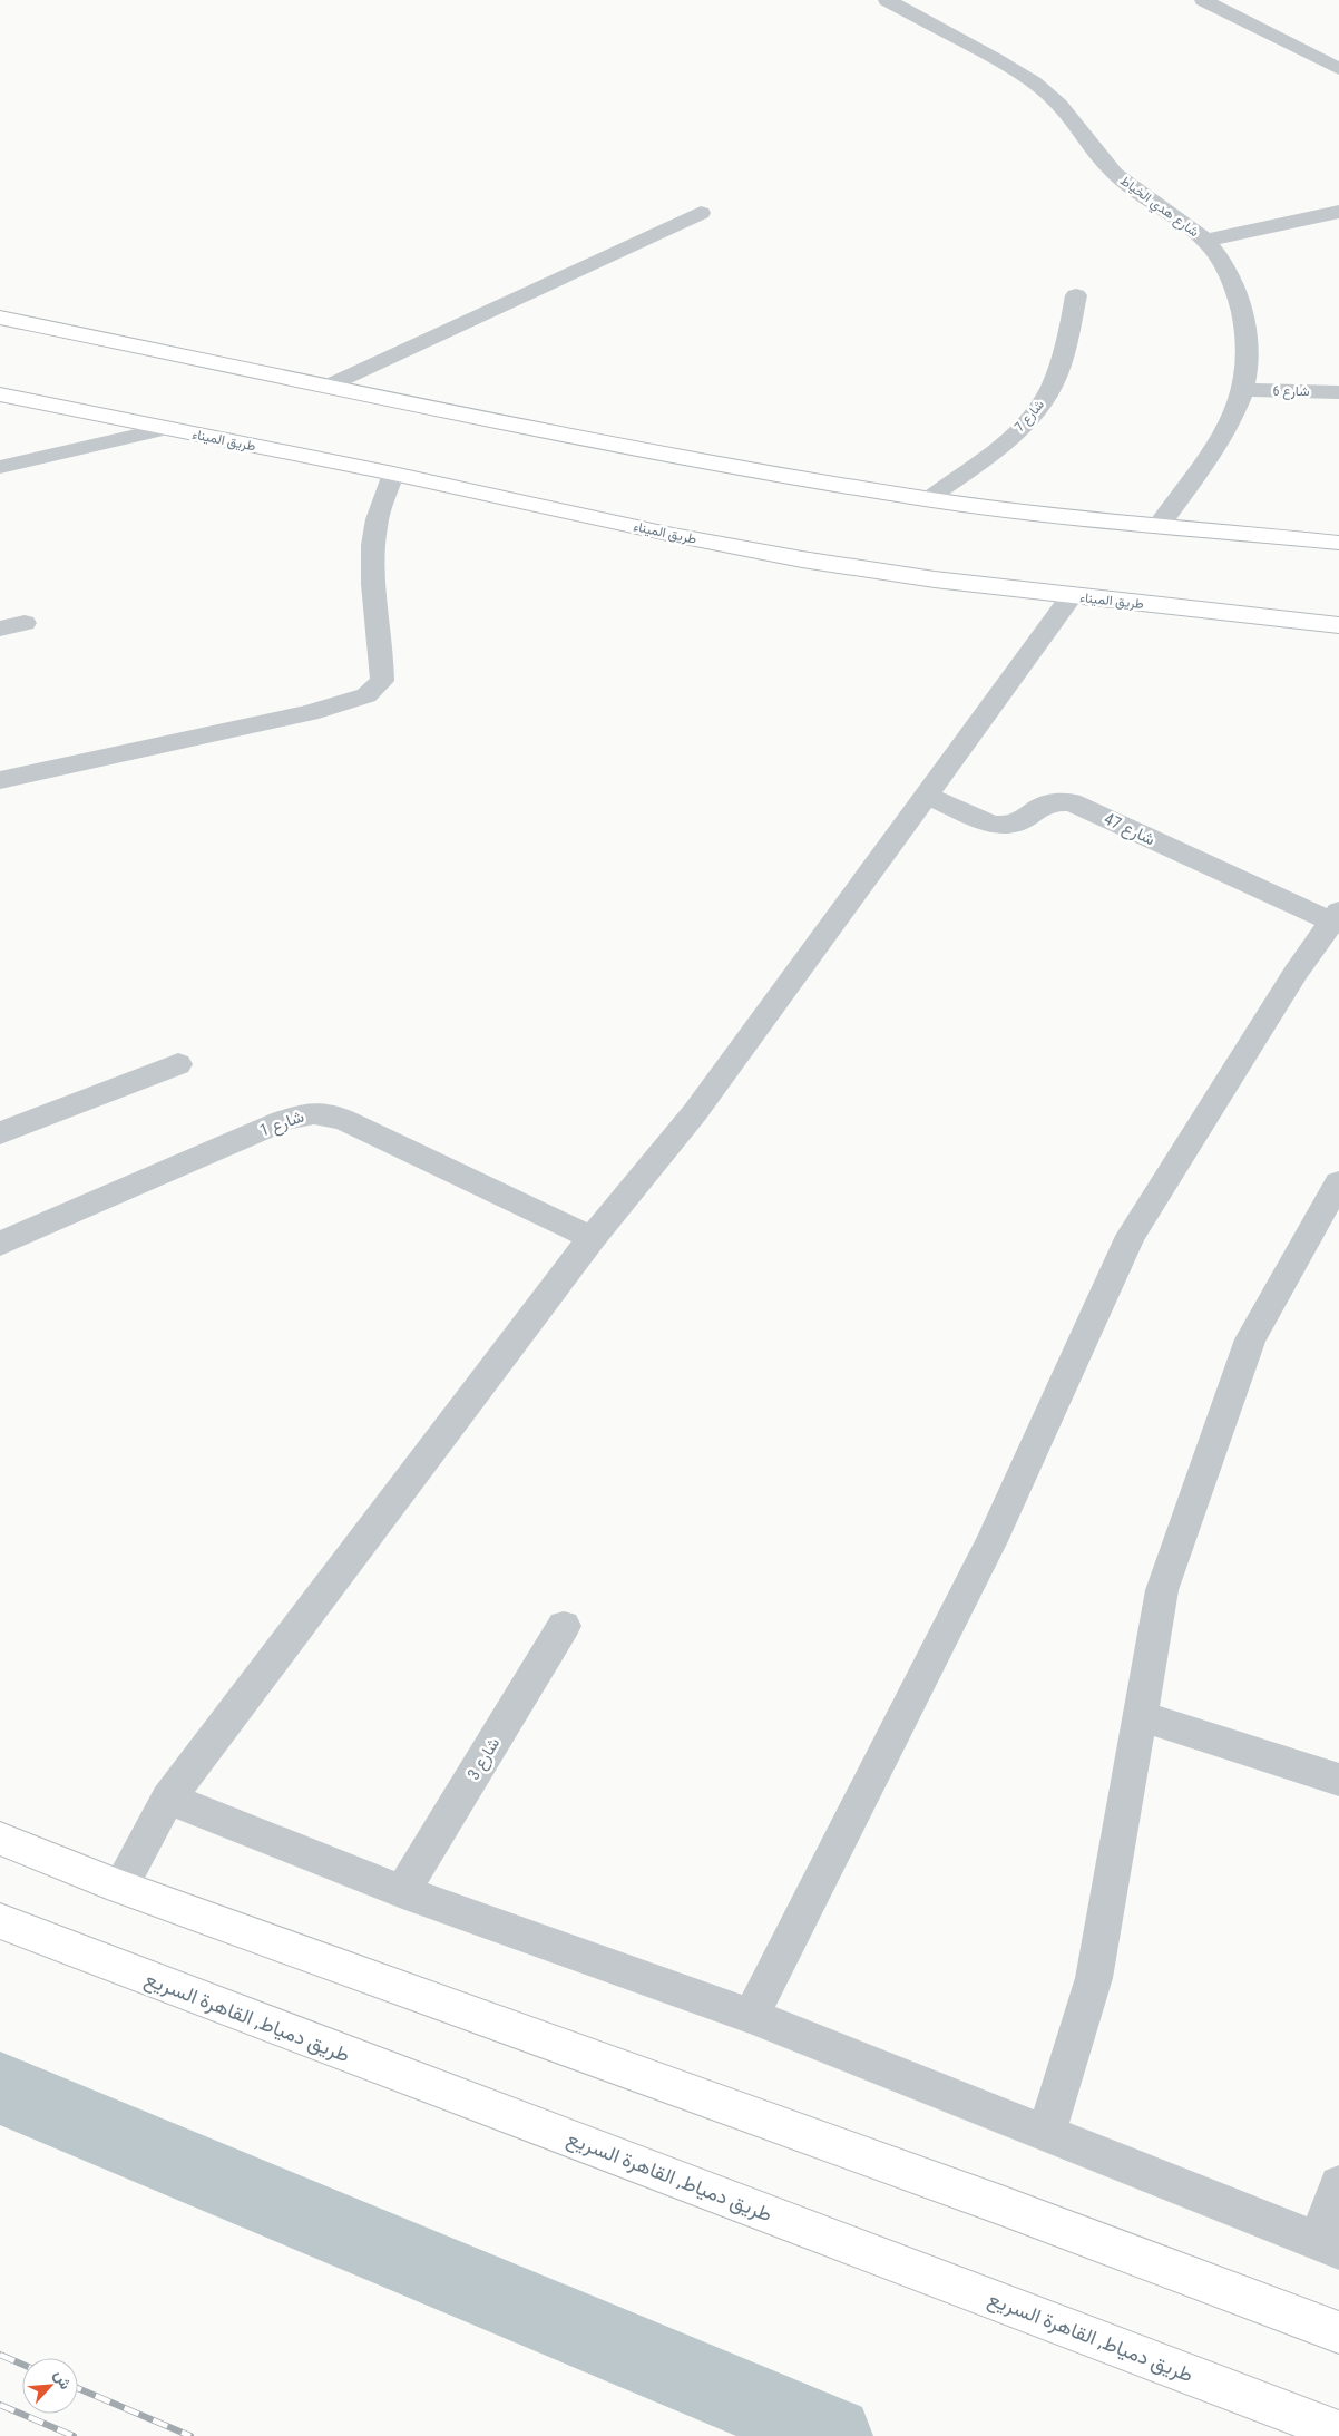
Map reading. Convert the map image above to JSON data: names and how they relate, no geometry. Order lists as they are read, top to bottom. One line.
{"streets":{"highway":["طريق الميناء","طريق دمياط, القاهرة السريع"],"street":["شارع هدي الخياط","شارع 6","شارع 7","شارع 47","شارع 1","شارع 3"]},"crossings":[["شارع هدي الخياط","شارع 6"]],"north":"top right"}
